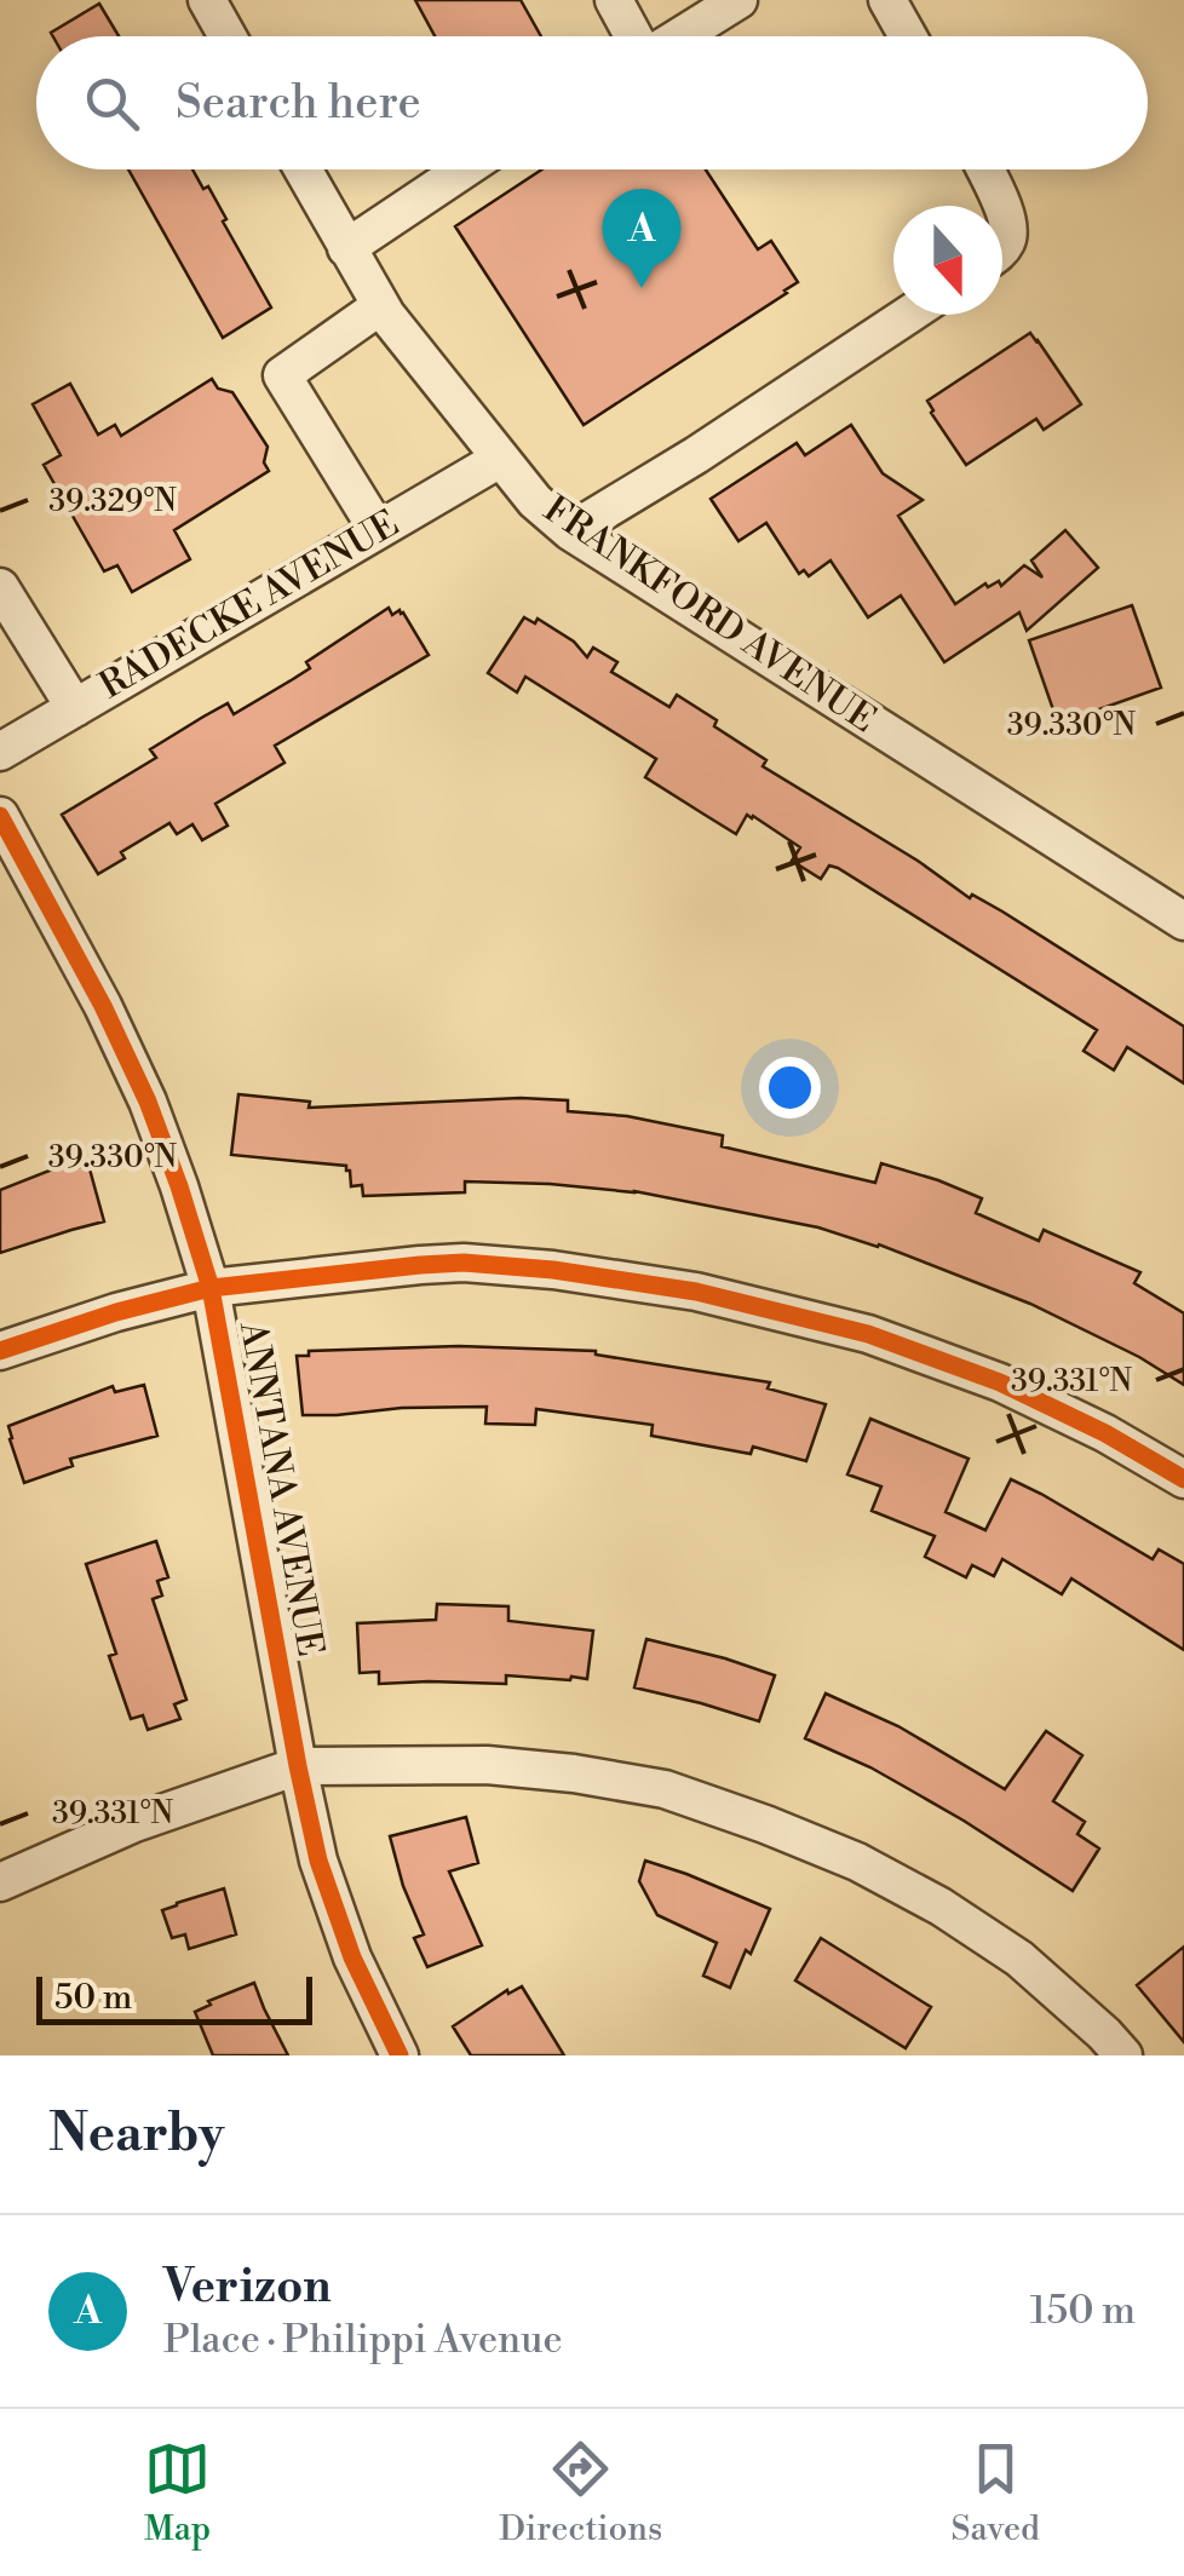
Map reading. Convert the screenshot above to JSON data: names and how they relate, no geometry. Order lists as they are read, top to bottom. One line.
{"streets":{"street":["RADECKE AVENUE","FRANKFORD AVENUE","ANNTANA AVENUE"]},"crossings":[["RADECKE AVENUE","FRANKFORD AVENUE"]],"scale_bar":"50 m","north":"bottom","page":{"search":"Search here","pins":"A","scale":"50 m","heading":"Nearby","list":[{"mark":"A","name":"Verizon","note":"Place · Philippi Avenue","value":"150 m"}],"nav":["Map","Directions","Saved"]},"coordinates":["39.329°N","39.330°N","39.331°N"]}
